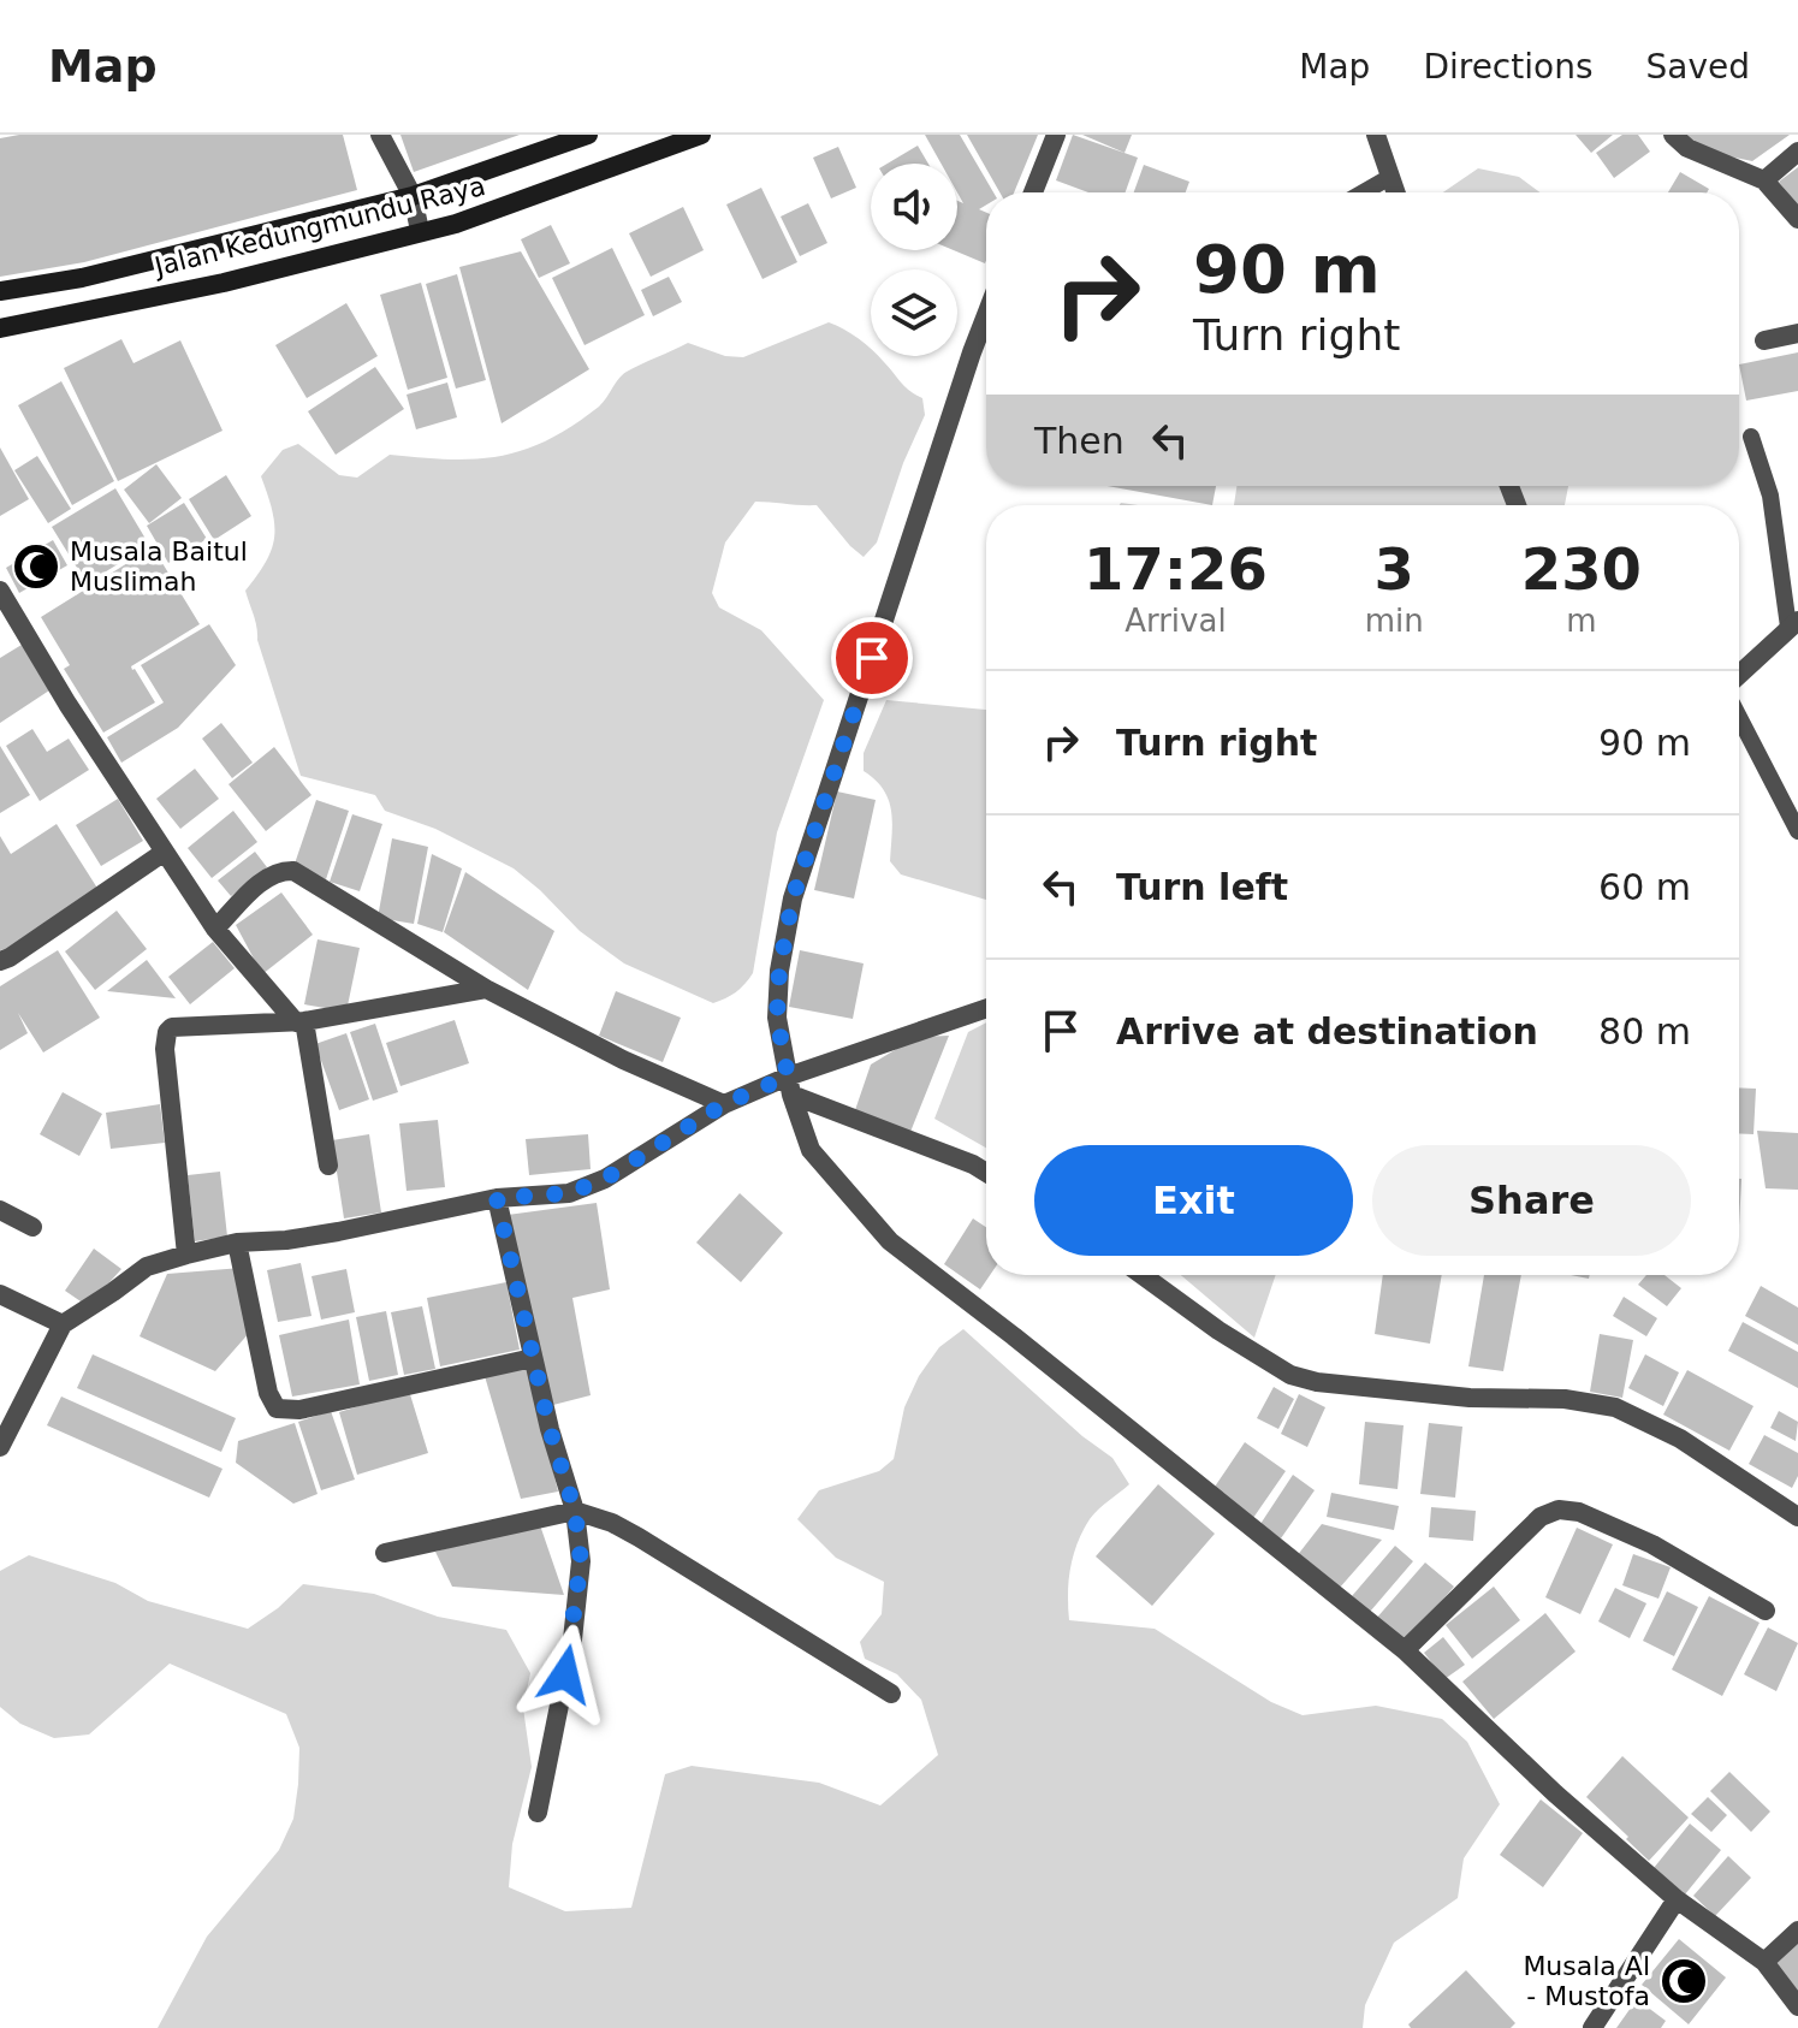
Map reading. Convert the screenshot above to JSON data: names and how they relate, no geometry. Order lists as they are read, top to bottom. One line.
{"streets":{"main road":["Jalan Kedungmundu Raya"]},"places":{"mosque":["Musala Baitul Muslimah","Musala Al - Mustofa"]},"page":{"header":"Map","nav":["Map","Directions","Saved"],"turn":["90 m","Turn right"],"then":"Then","eta":["17:26","Arrival","3","min","230","m"],"list":[{"name":"Turn right","value":"90 m"},{"name":"Turn left","value":"60 m"},{"name":"Arrive at destination","value":"80 m"}],"buttons":["Exit","Share"]}}
